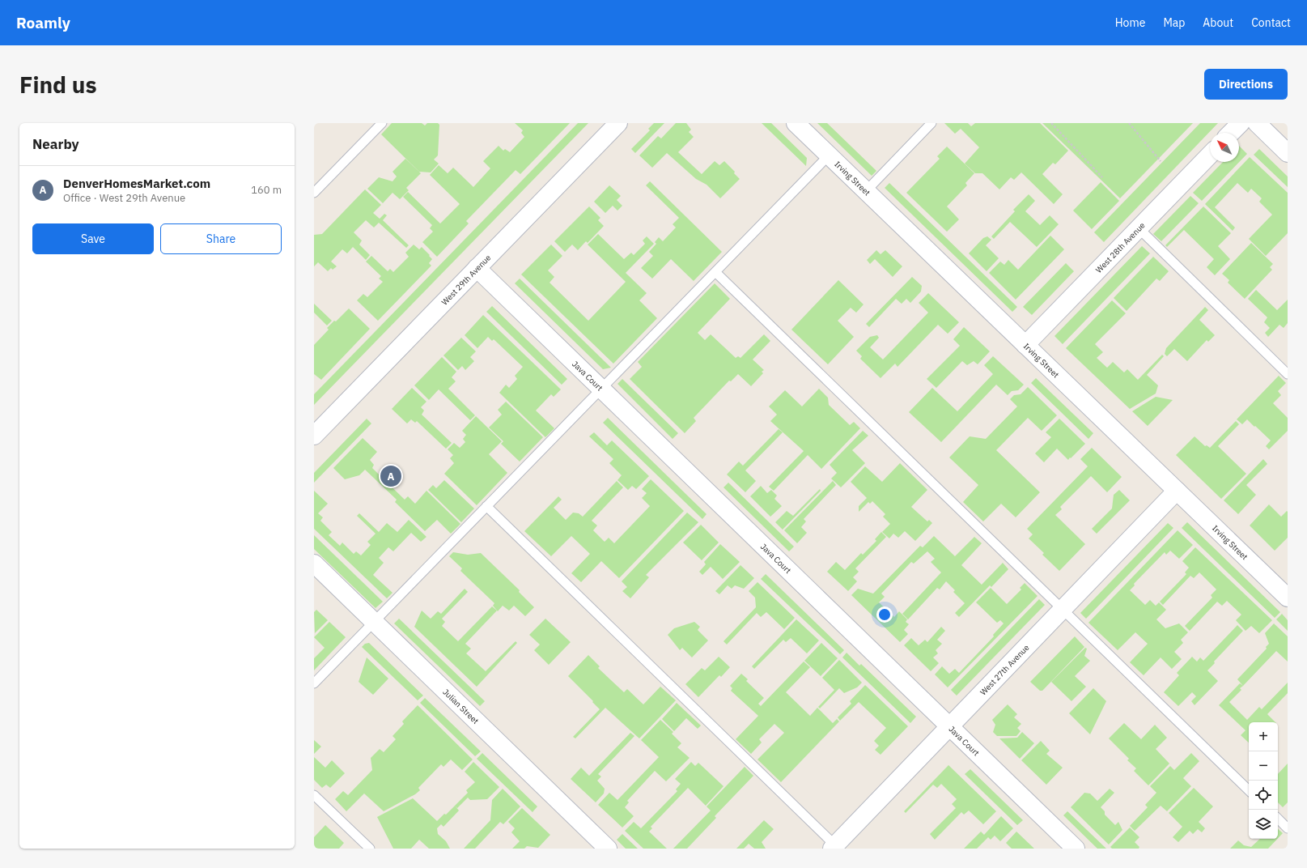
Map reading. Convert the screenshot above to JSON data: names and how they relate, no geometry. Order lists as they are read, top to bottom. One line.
{"streets":{"street":["Irving Street","West 28th Avenue","West 29th Avenue","Java Court","West 27th Avenue","Julian Street"]},"crossings":[["Irving Street","West 28th Avenue"],["Irving Street","West 27th Avenue"],["West 29th Avenue","Java Court"],["Java Court","West 27th Avenue"]],"north":"top left","page":{"header":"Roamly","nav":["Home","Map","About","Contact"],"buttons":["Directions",["Save","Share"]],"title":"Find us","heading":"Nearby","list":[{"mark":"A","name":"DenverHomesMarket.com","note":"Office · West 29th Avenue","value":"160 m"}],"pins":"A","map_buttons":["+","−"]}}
